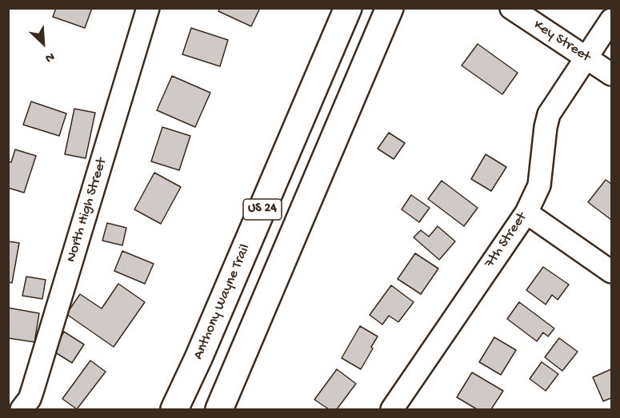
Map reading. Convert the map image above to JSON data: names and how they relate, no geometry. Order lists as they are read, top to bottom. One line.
{"streets":{"highway":["US 24","Anthony Wayne Trail"],"street":["Key Street","North High Street","7th Street"]},"crossings":[["Key Street","7th Street"]],"north":"bottom right"}
